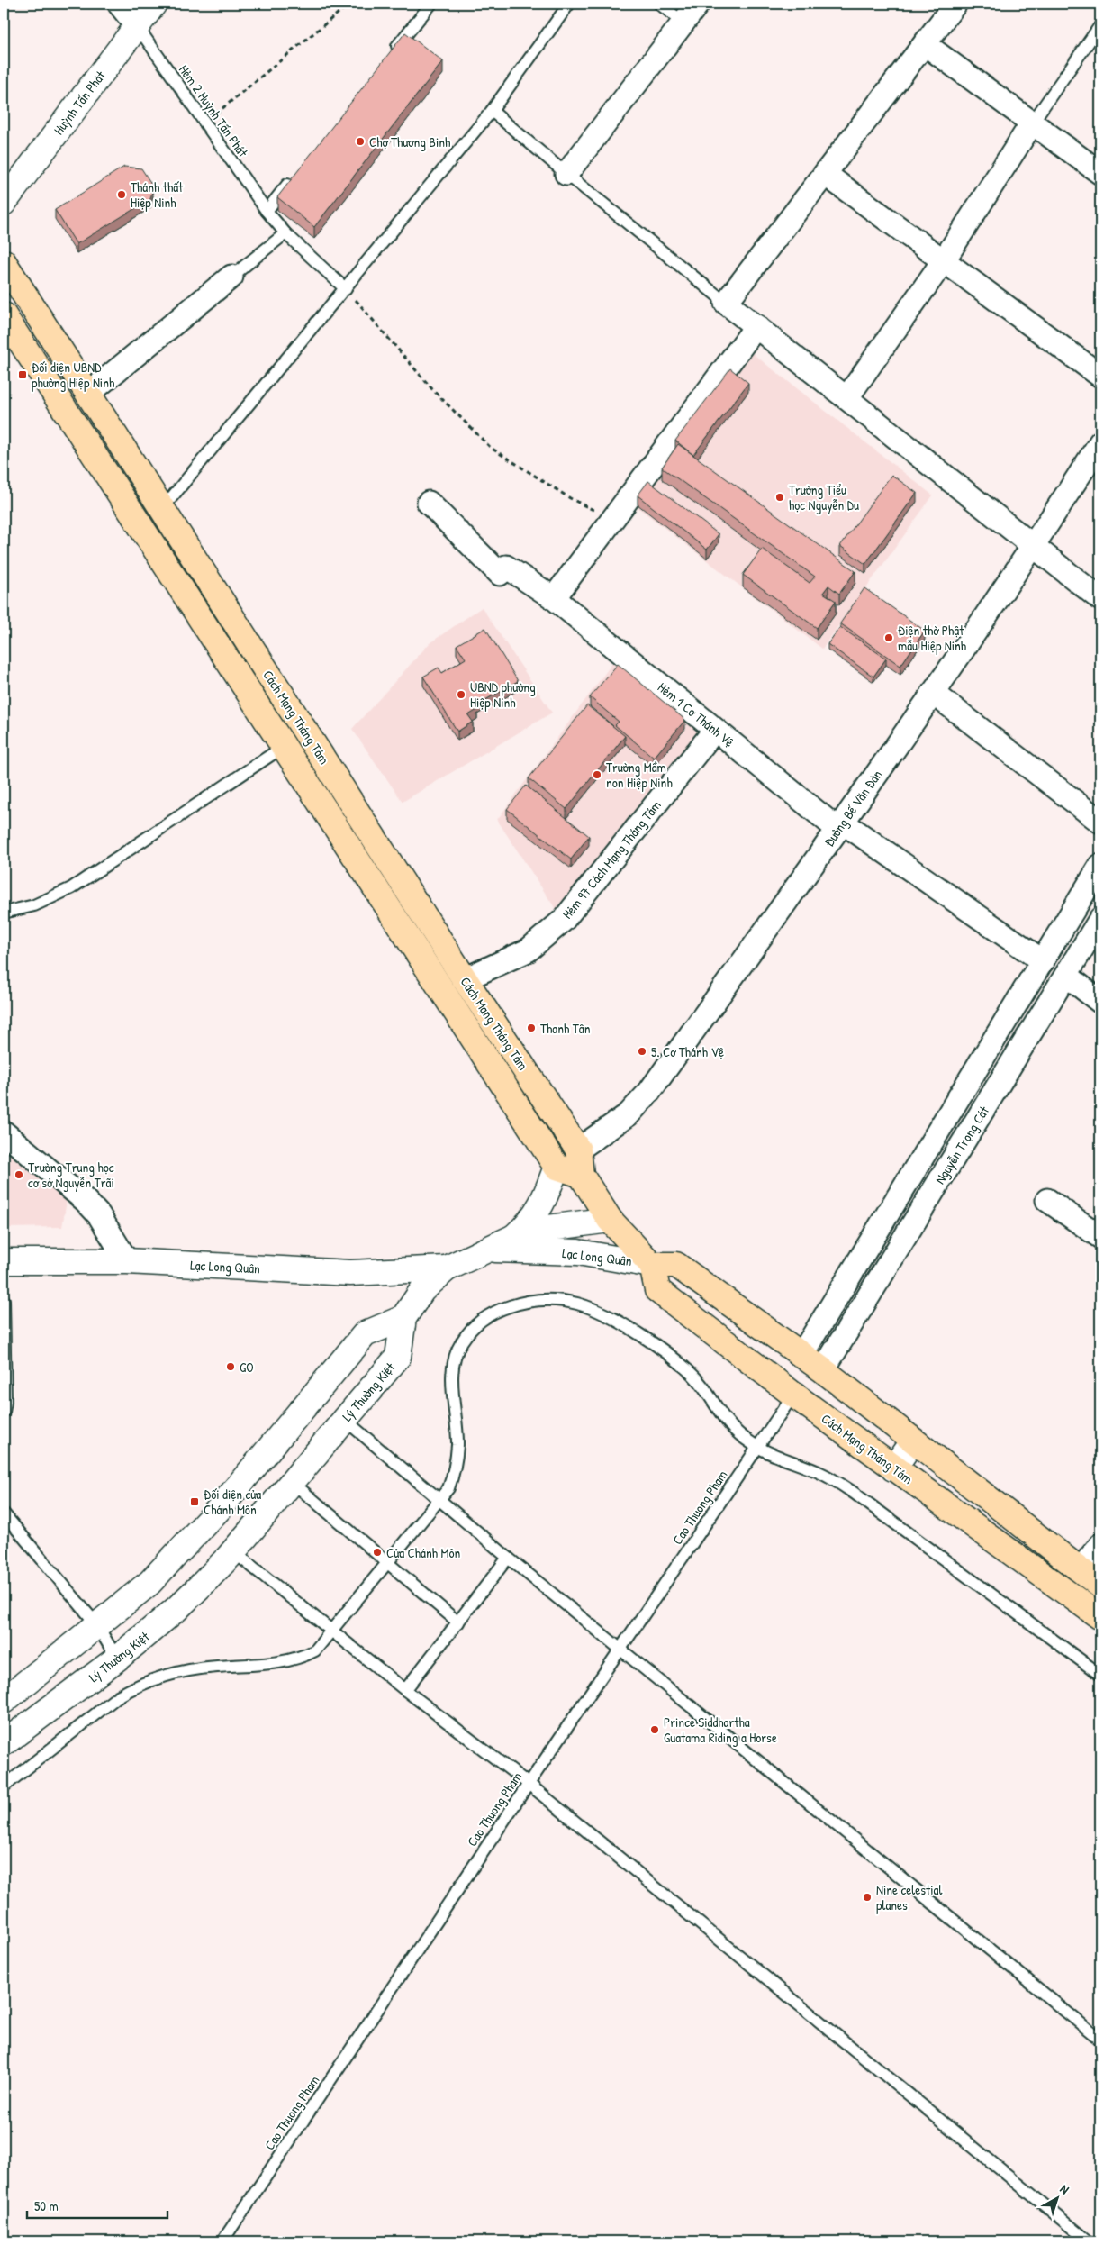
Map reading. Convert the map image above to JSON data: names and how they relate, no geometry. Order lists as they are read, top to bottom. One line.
{"streets":{"main road":["Huỳnh Tấn Phát","Cách Mạng Tháng Tám","Lạc Long Quân","Lý Thường Kiệt"],"street":["Hẻm 1 Cơ Thánh Vệ","Đường Bế Văn Đàn","Hẻm 97 Cách Mạng Tháng Tám","Nguyễn Trọng Cát"],"lane":["Hẻm 2 Huỳnh Tấn Phát","Cao Thuong Pham"]},"crossings":[["Huỳnh Tấn Phát","Hẻm 2 Huỳnh Tấn Phát"],["Hẻm 1 Cơ Thánh Vệ","Đường Bế Văn Đàn"],["Hẻm 1 Cơ Thánh Vệ","Hẻm 97 Cách Mạng Tháng Tám"],["Cách Mạng Tháng Tám","Đường Bế Văn Đàn"],["Cách Mạng Tháng Tám","Hẻm 97 Cách Mạng Tháng Tám"],["Cách Mạng Tháng Tám","Lạc Long Quân"],["Cách Mạng Tháng Tám","Cao Thuong Pham"],["Lạc Long Quân","Lý Thường Kiệt"]],"places":{"other":["Chợ Thương Binh","Thánh thất Hiệp Ninh","Trường Tiểu học Nguyễn Du","Điện thờ Phật mẫu Hiệp Ninh","UBND phường Hiệp Ninh","Trường Mầm non Hiệp Ninh","Thanh Tân","5. Cơ Thánh Vệ","Trường Trung học cơ sở Nguyễn Trãi","GO","Cửa Chánh Môn","Prince Siddhartha Guatama Riding a Horse","Nine celestial planes"],"transit":["Đối diện UBND phường Hiệp Ninh","Đối diện cửa Chánh Môn"]},"scale_bar":"50 m","north":"top right"}
